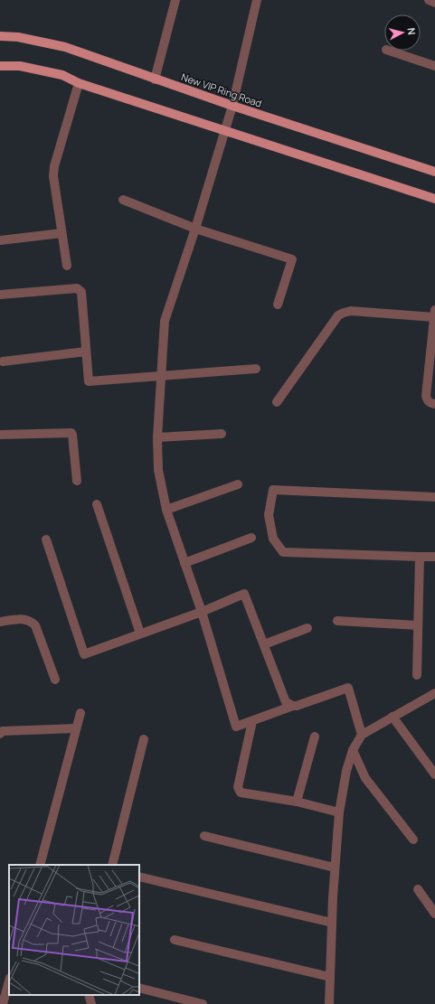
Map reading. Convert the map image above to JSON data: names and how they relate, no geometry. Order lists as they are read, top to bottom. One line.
{"streets":{"main road":["New VIP Ring Road"]},"north":"right"}
